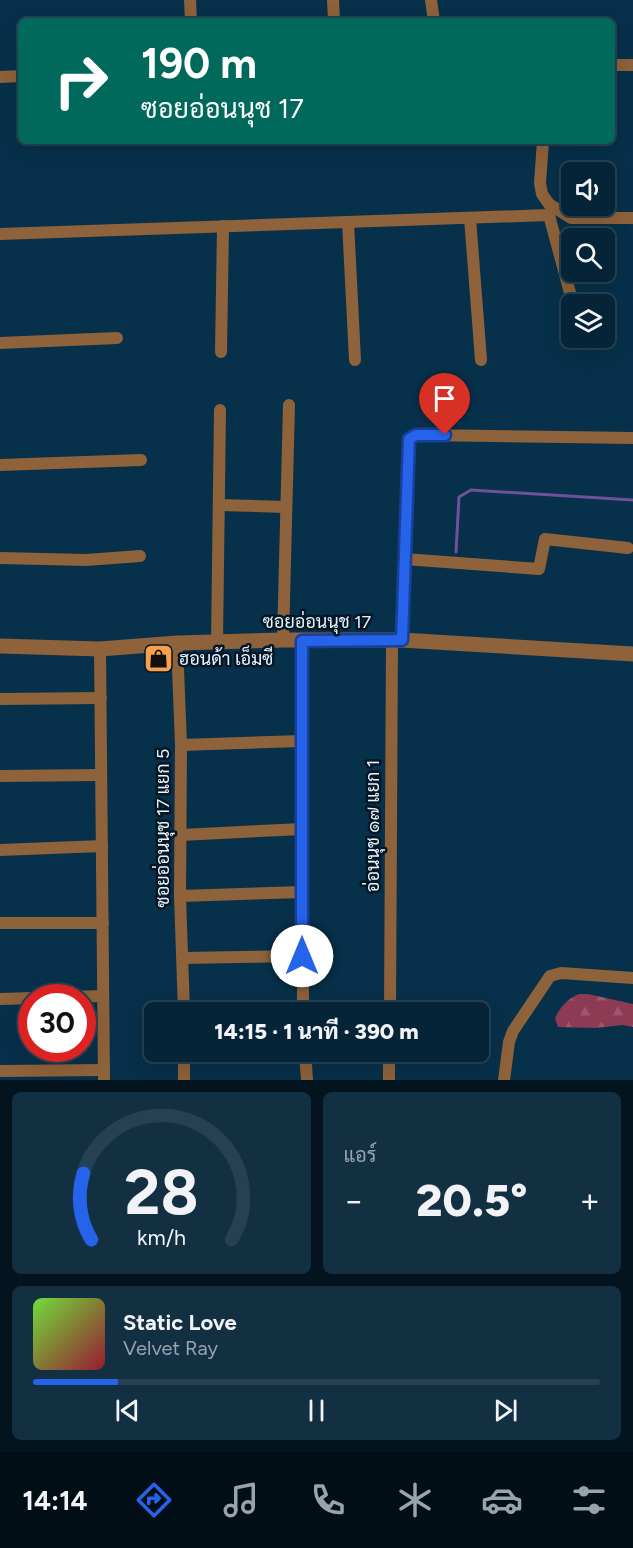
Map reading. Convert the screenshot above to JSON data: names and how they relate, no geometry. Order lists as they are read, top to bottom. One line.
{"streets":{"street":["ซอยอ่อนนุช 17","อ่อนนุช ๑๗ แยก 1","ซอยอ่อนนุช 17 แยก 5"]},"crossings":[["ซอยอ่อนนุช 17","อ่อนนุช ๑๗ แยก 1"],["ซอยอ่อนนุช 17","ซอยอ่อนนุช 17 แยก 5"]],"places":{"shop":["ฮอนด้า เอ็มซี"]},"page":{"turn":["190 m","ซอยอ่อนนุช 17"],"limit":"30","trip":"14:15 · 1 นาที · 390 m","tile":"แอร์","heat":["−","20.5°","+"],"song":["Static Love","Velvet Ray"],"tabs":"14:14","gauge":["28","km/h"]}}
